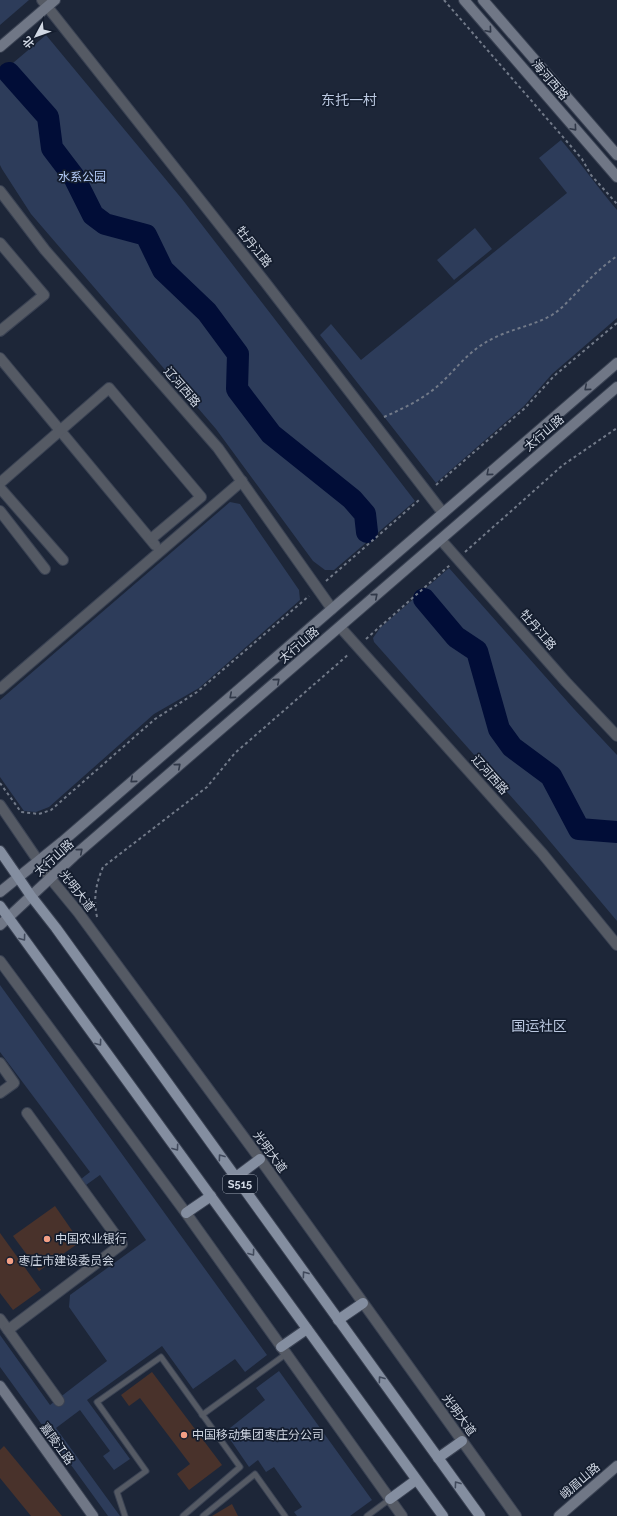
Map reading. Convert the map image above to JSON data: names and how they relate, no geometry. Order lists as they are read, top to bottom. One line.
{"streets":{"main road":["海河西路","太行山路","S515","嘉陵江路","峨眉山路"],"street":["牡丹江路","辽河西路","光明大道"]},"crossings":[["牡丹江路","太行山路"],["辽河西路","太行山路"],["太行山路","光明大道"],["太行山路","S515"]],"districts":["东托一村","国运社区"],"parks":["水系公园"],"places":["中国农业银行","枣庄市建设委员会","中国移动集团枣庄分公司"],"north":"bottom left"}
